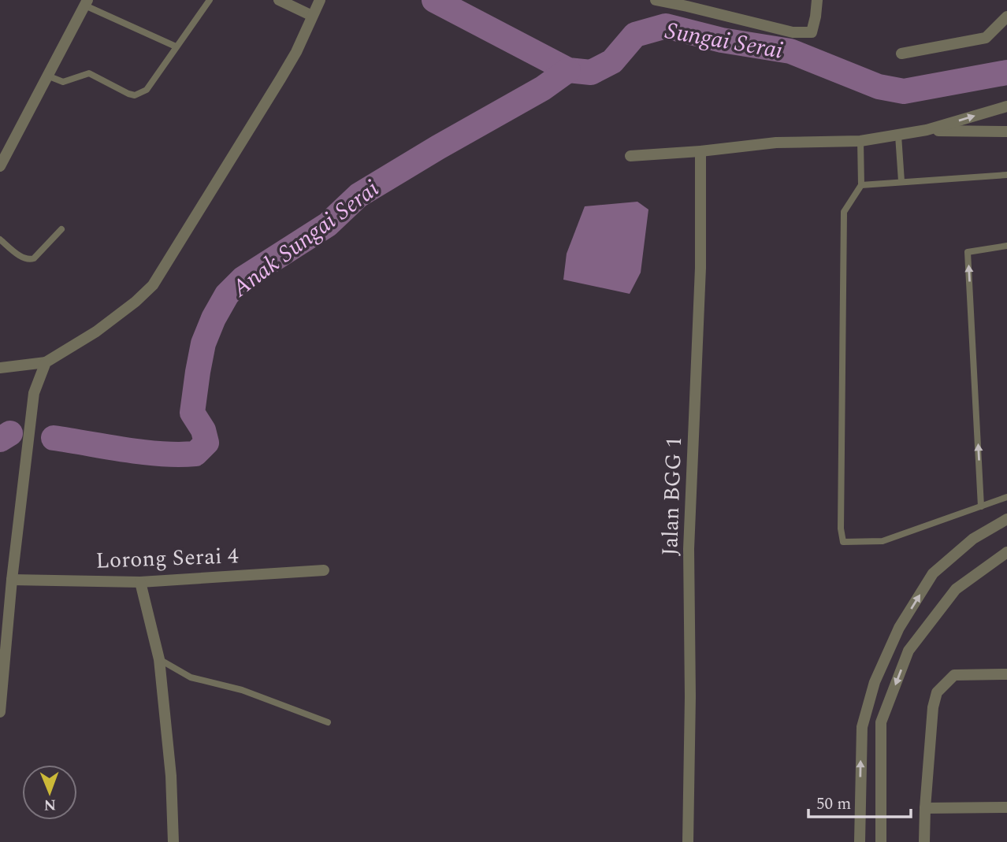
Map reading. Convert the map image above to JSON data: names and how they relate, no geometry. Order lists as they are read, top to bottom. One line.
{"streets":{"street":["Jalan BGG 1","Lorong Serai 4"]},"water":["Sungai Serai","Anak Sungai Serai"],"scale_bar":"50 m","north":"bottom"}
